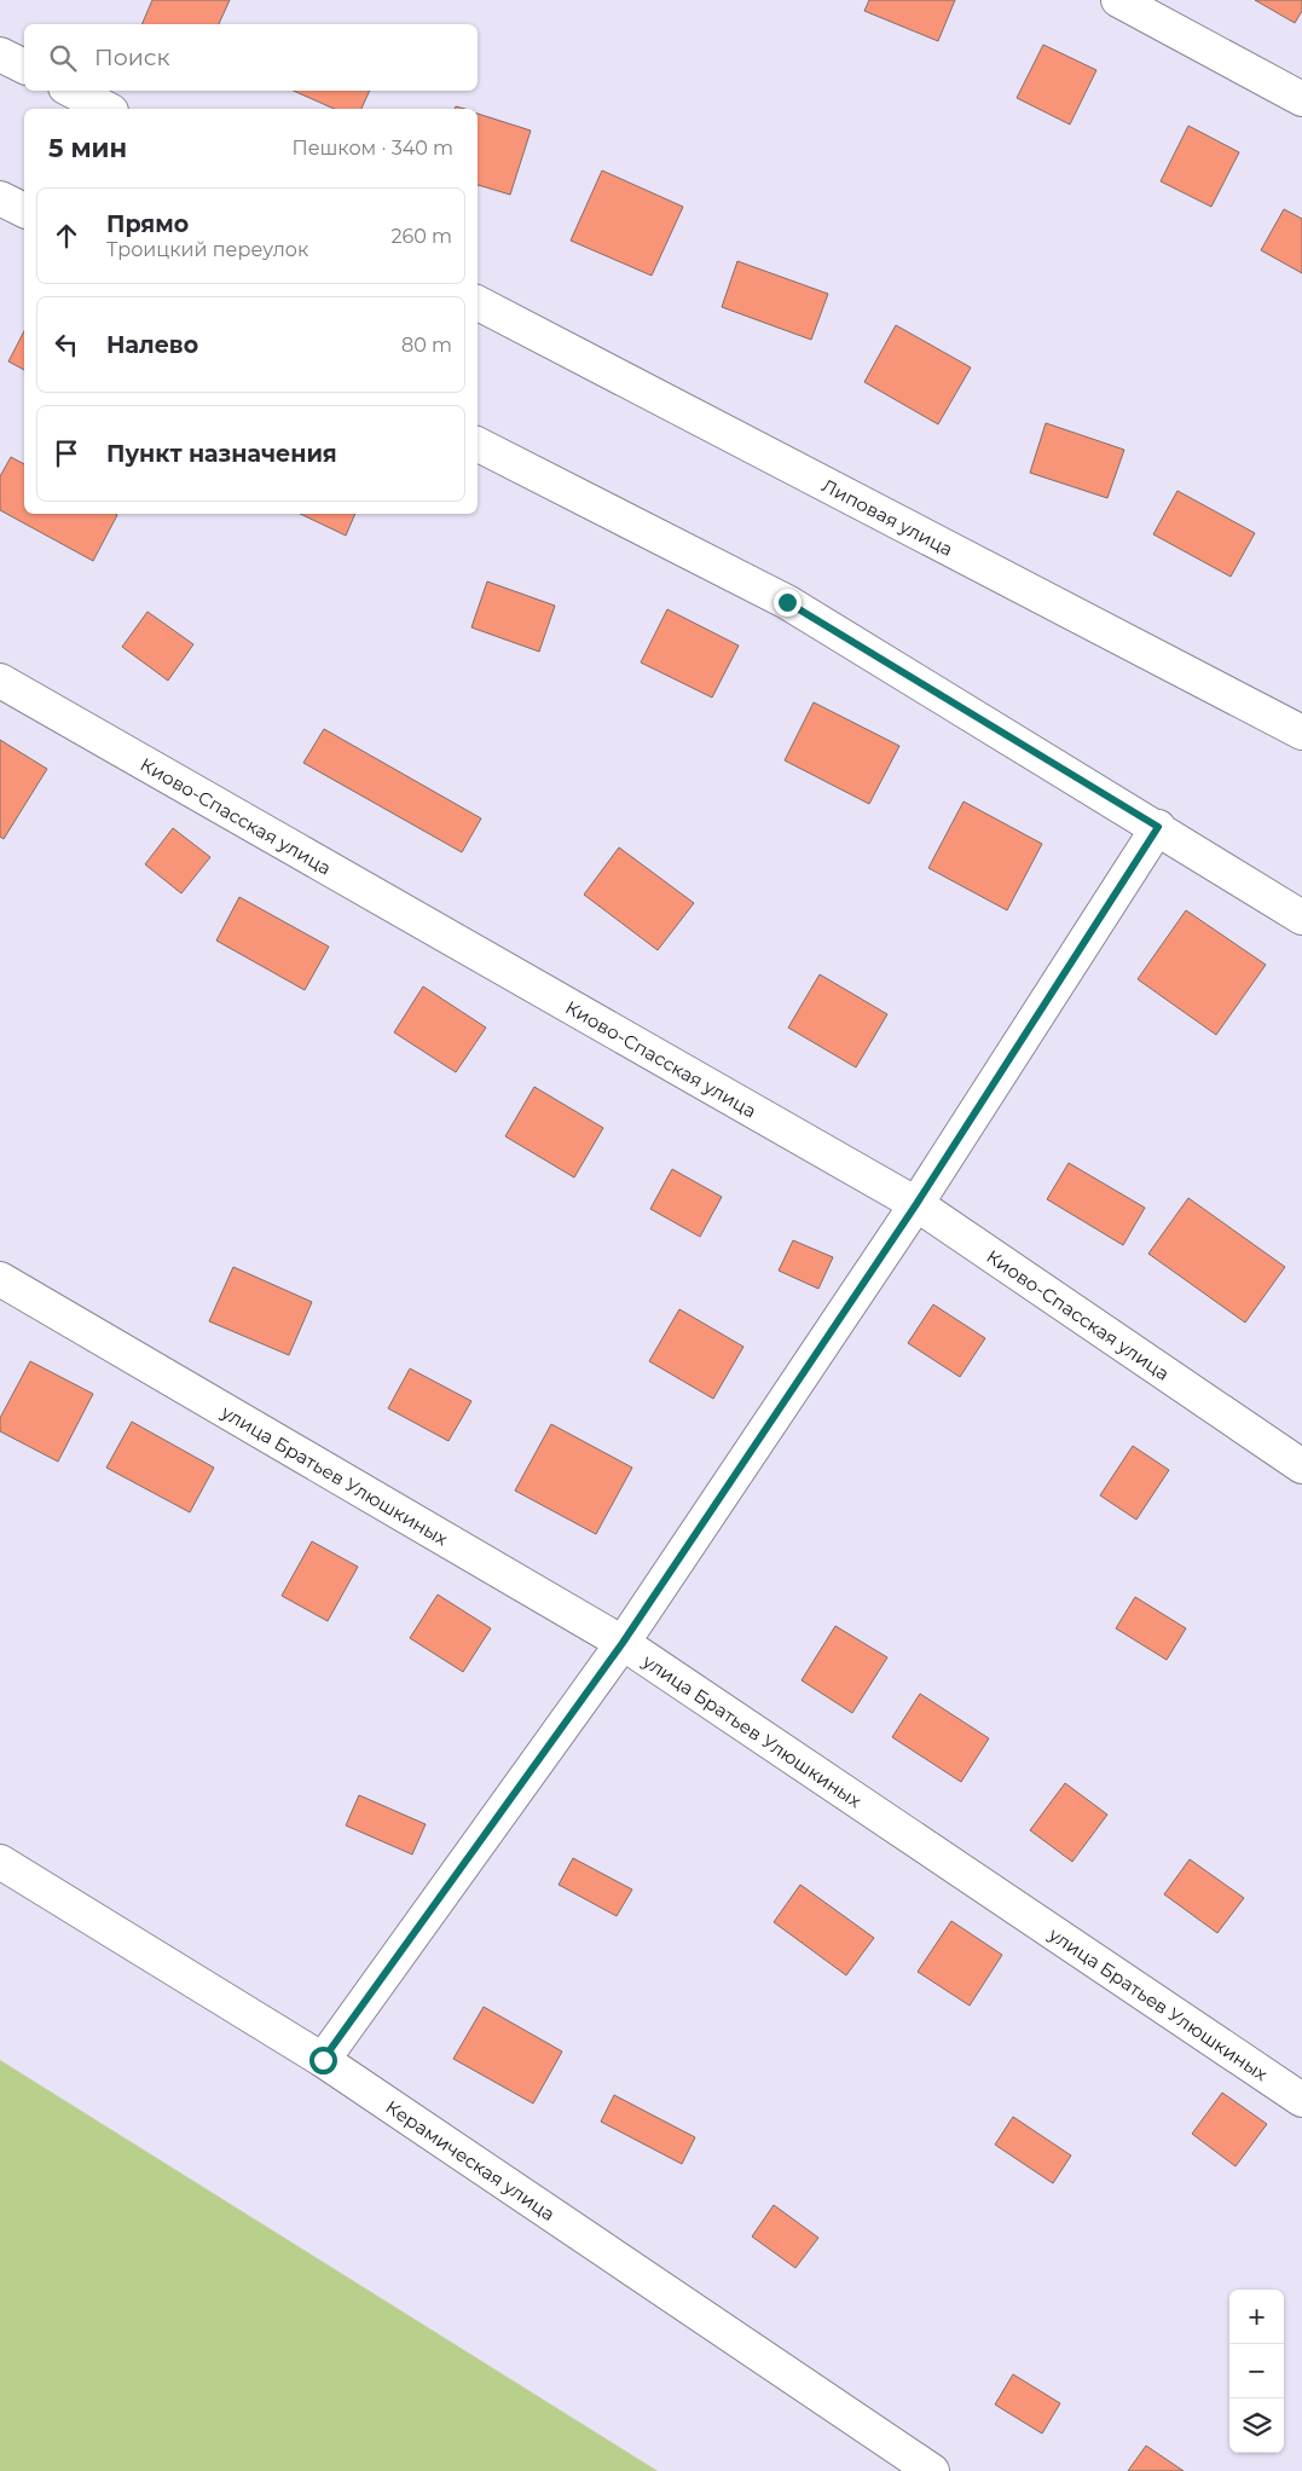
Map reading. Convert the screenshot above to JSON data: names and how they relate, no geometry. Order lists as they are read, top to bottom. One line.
{"streets":{"street":["Липовая улица","Киово-Спасская улица","улица Братьев Улюшкиных","Керамическая улица"]},"page":{"search":"Поиск","heading":["5 мин","Пешком · 340 m"],"list":[["Прямо","Троицкий переулок","260 m"],["Налево","80 m"],"Пункт назначения"],"map_buttons":["+","−"]}}
